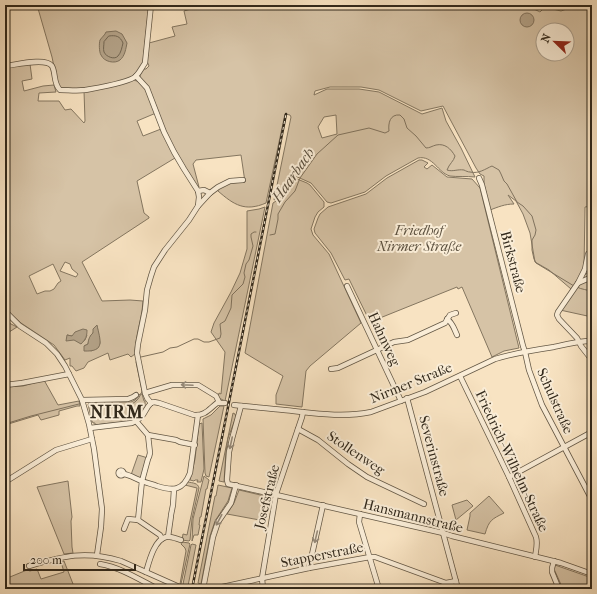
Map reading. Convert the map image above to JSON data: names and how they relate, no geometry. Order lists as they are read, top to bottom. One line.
{"streets":{"street":["Birkstraße","Hahnweg","Nirmer Straße","Schulstraße","Stollenweg","Severinstraße","Friedrich-Wilhelm-Straße","Josefstraße","Hansmannstraße","Stapperstraße"]},"crossings":[["Birkstraße","Nirmer Straße"],["Birkstraße","Schulstraße"],["Hahnweg","Nirmer Straße"],["Nirmer Straße","Schulstraße"],["Nirmer Straße","Severinstraße"],["Nirmer Straße","Friedrich-Wilhelm-Straße"],["Nirmer Straße","Josefstraße"],["Nirmer Straße","Hansmannstraße"],["Stollenweg","Josefstraße"],["Severinstraße","Hansmannstraße"],["Severinstraße","Stapperstraße"],["Friedrich-Wilhelm-Straße","Hansmannstraße"],["Josefstraße","Hansmannstraße"],["Josefstraße","Stapperstraße"]],"districts":["NIRM"],"water":["Haarbach"],"parks":["Friedhof Nirmer Straße"],"scale_bar":"200 m","north":"top left"}
